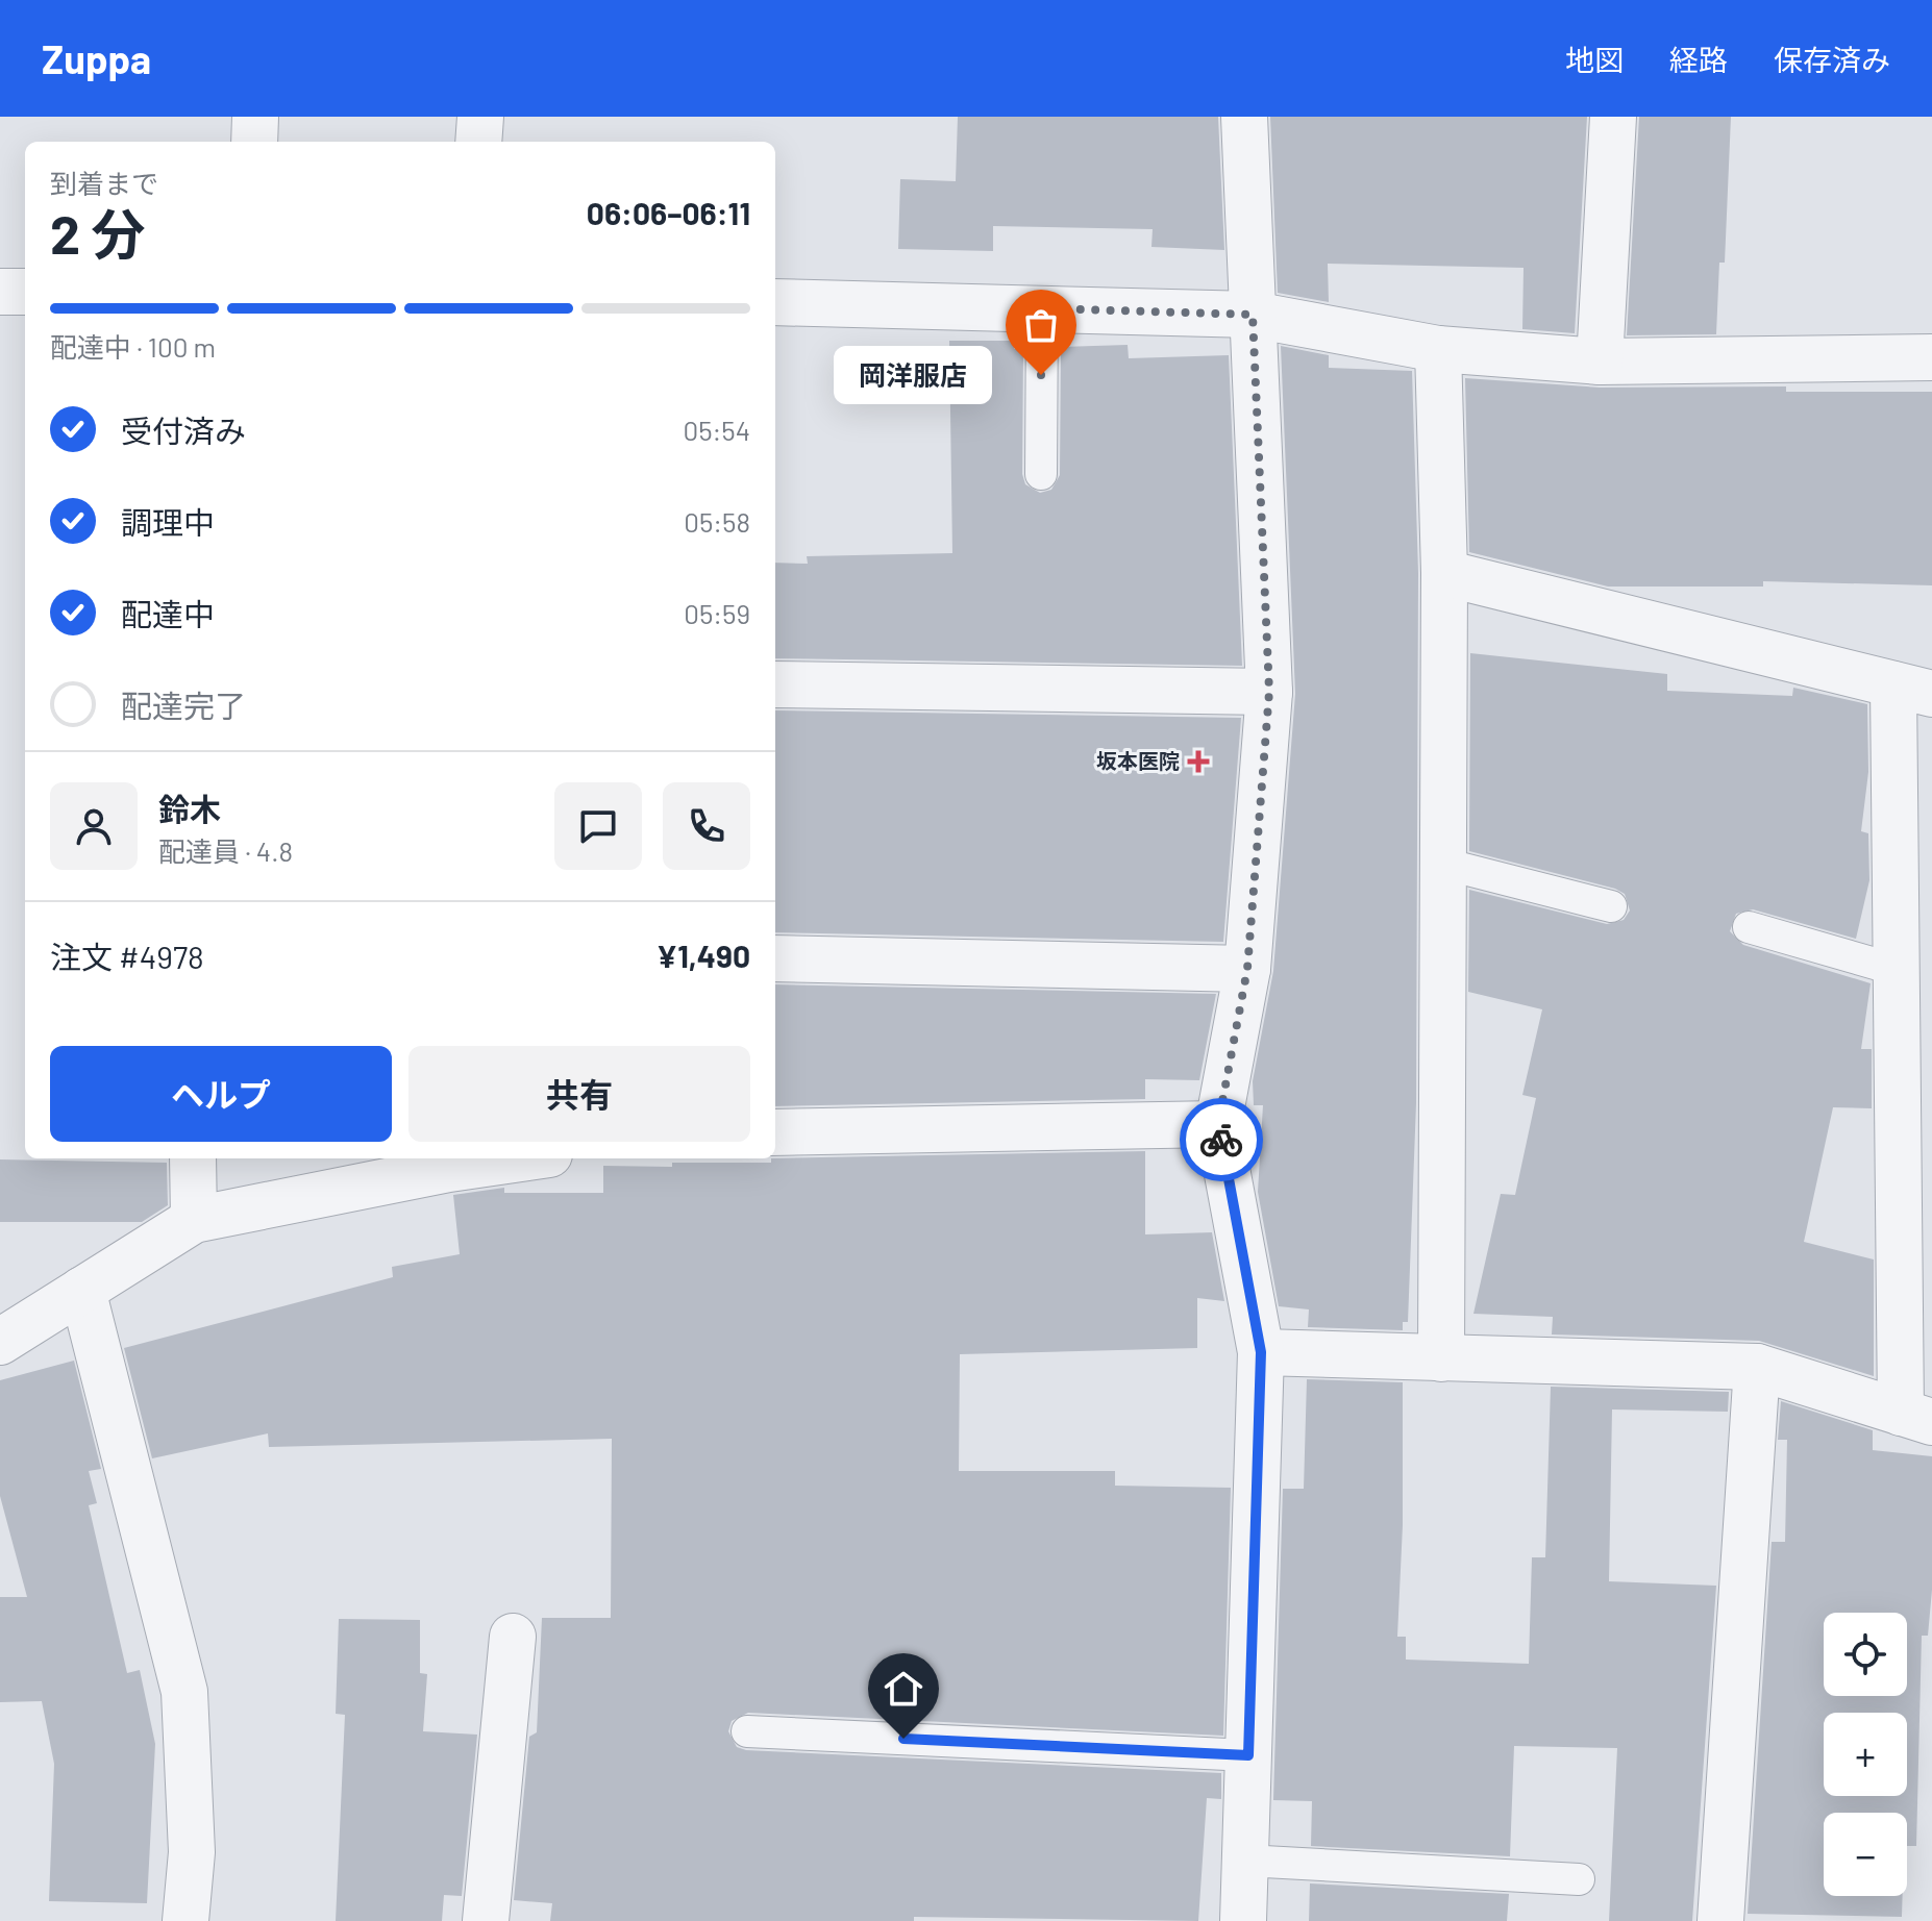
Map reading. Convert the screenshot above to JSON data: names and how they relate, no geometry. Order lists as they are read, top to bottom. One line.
{"places":{"other":["岡洋服店"],"health":["坂本医院"]},"page":{"header":"Zuppa","nav":["地図","経路","保存済み"],"heading":["2 分","到着まで","06:06–06:11"],"panel":["鈴木","配達員 · 4.8","注文 #4978","¥1,490"],"bar":"配達中 · 100 m","bubble":"岡洋服店","list":[["受付済み","05:54"],["調理中","05:58"],["配達中","05:59"],"配達完了"],"buttons":["ヘルプ","共有"],"map_buttons":["+","−"]}}
